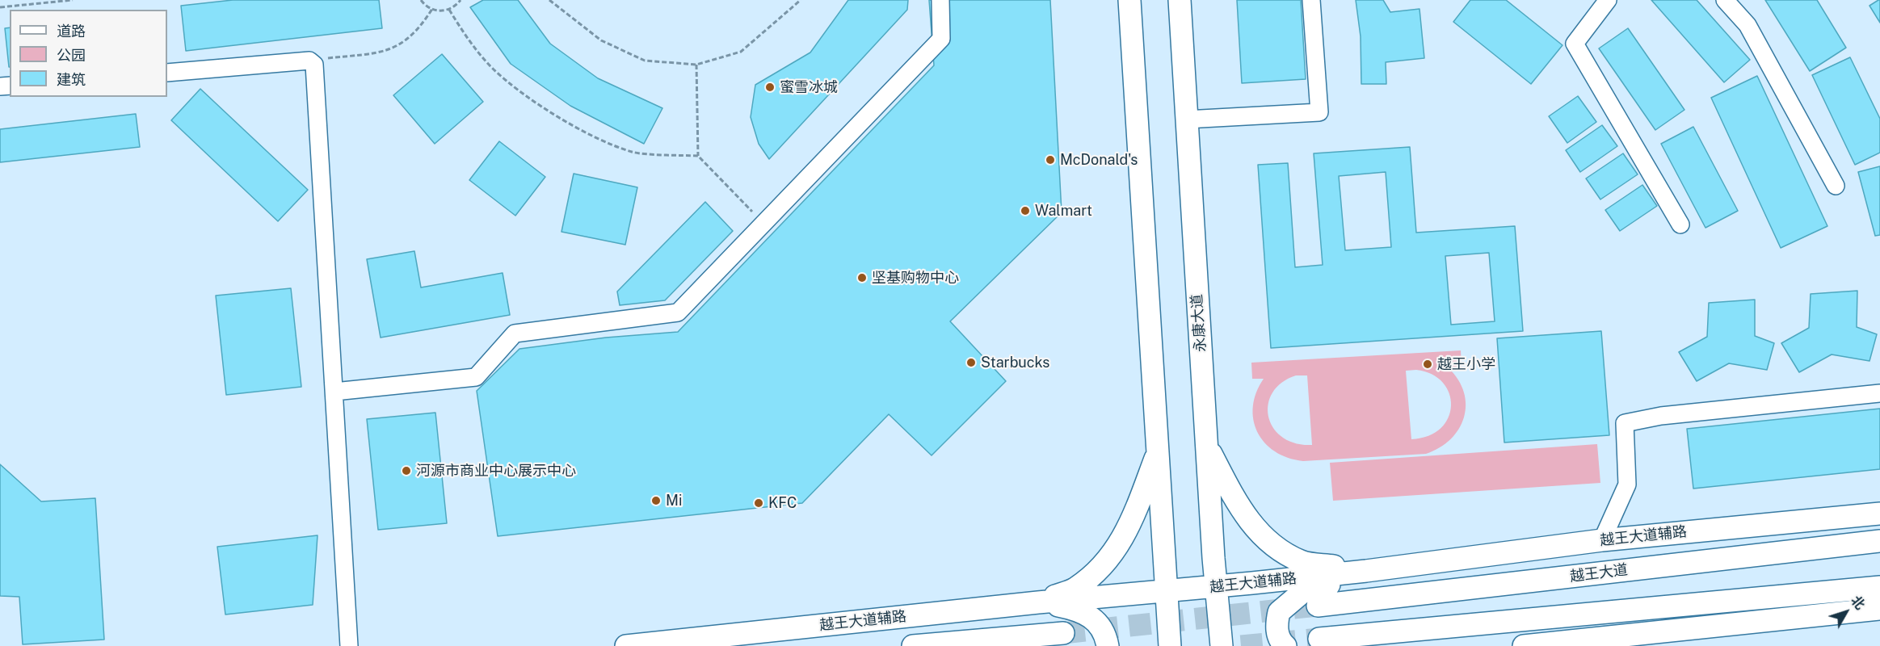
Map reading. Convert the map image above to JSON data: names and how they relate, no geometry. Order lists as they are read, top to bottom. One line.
{"streets":{"main road":["永康大道","越王大道辅路","越王大道"]},"crossings":[["永康大道","越王大道辅路"]],"places":["蜜雪冰城","McDonald's","Walmart","坚基购物中心","Starbucks","越王小学","河源市商业中心展示中心","Mi","KFC"],"legend":["道路","公园","建筑"],"north":"top right"}
